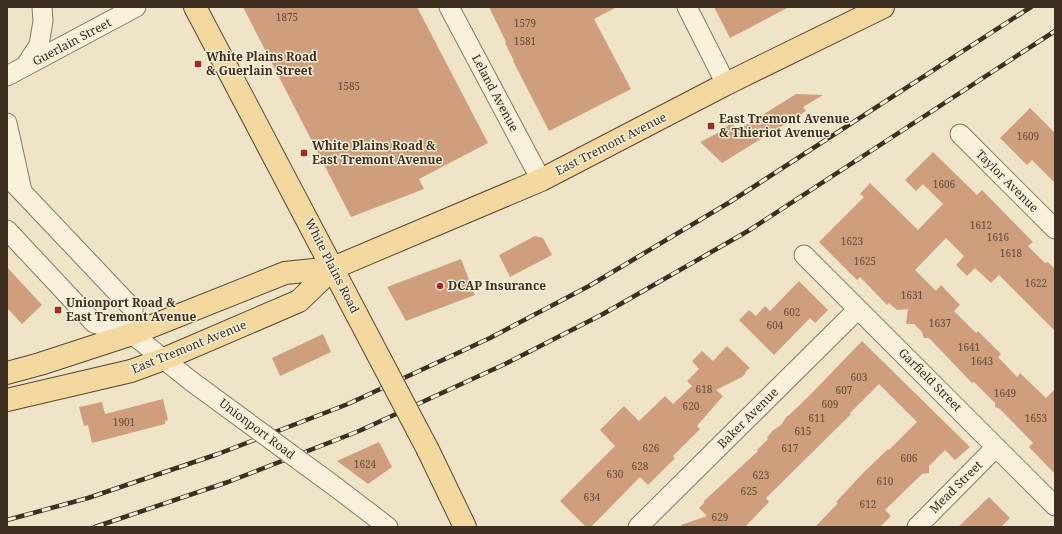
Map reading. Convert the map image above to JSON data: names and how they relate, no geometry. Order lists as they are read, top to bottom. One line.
{"streets":{"main road":["East Tremont Avenue","White Plains Road"],"street":["Guerlain Street","Leland Avenue","Taylor Avenue","Garfield Street","Baker Avenue","Unionport Road","Mead Street"]},"crossings":[["Leland Avenue","East Tremont Avenue"],["East Tremont Avenue","White Plains Road"],["East Tremont Avenue","Unionport Road"],["Garfield Street","Baker Avenue"],["Garfield Street","Mead Street"]],"places":{"transit":["White Plains Road & Guerlain Street","East Tremont Avenue & Thieriot Avenue","White Plains Road & East Tremont Avenue","Unionport Road & East Tremont Avenue"],"other":["DCAP Insurance"]},"house_numbers":["1875","1579","1581","1585","1609","1606","1612","1616","1623","1618","1625","1622","1631","602","1637","604","1641","1643","603","618","607","1649","609","620","611","1653","1901","615","626","617","606","1624","628","630","623","610","625","634","612","629"]}
